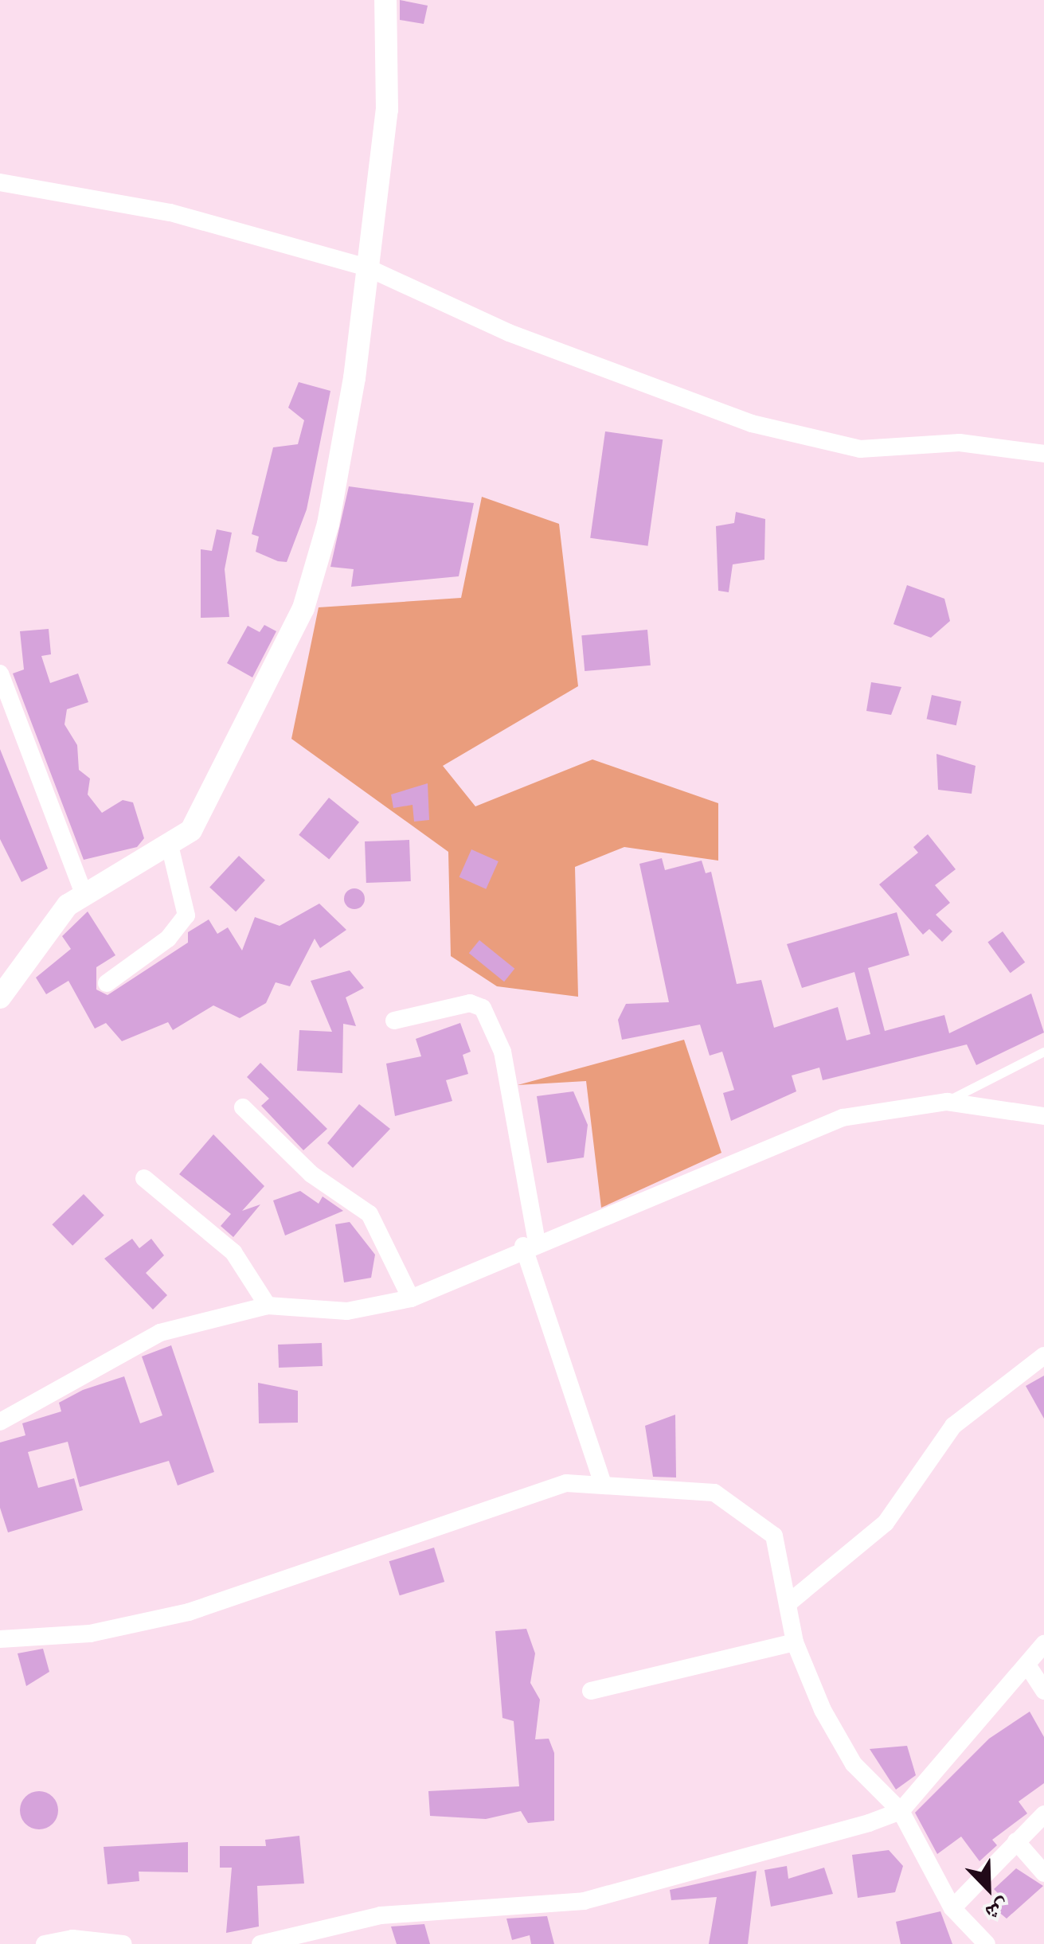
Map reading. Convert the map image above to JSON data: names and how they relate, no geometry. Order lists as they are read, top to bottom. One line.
{"north":"bottom right"}
